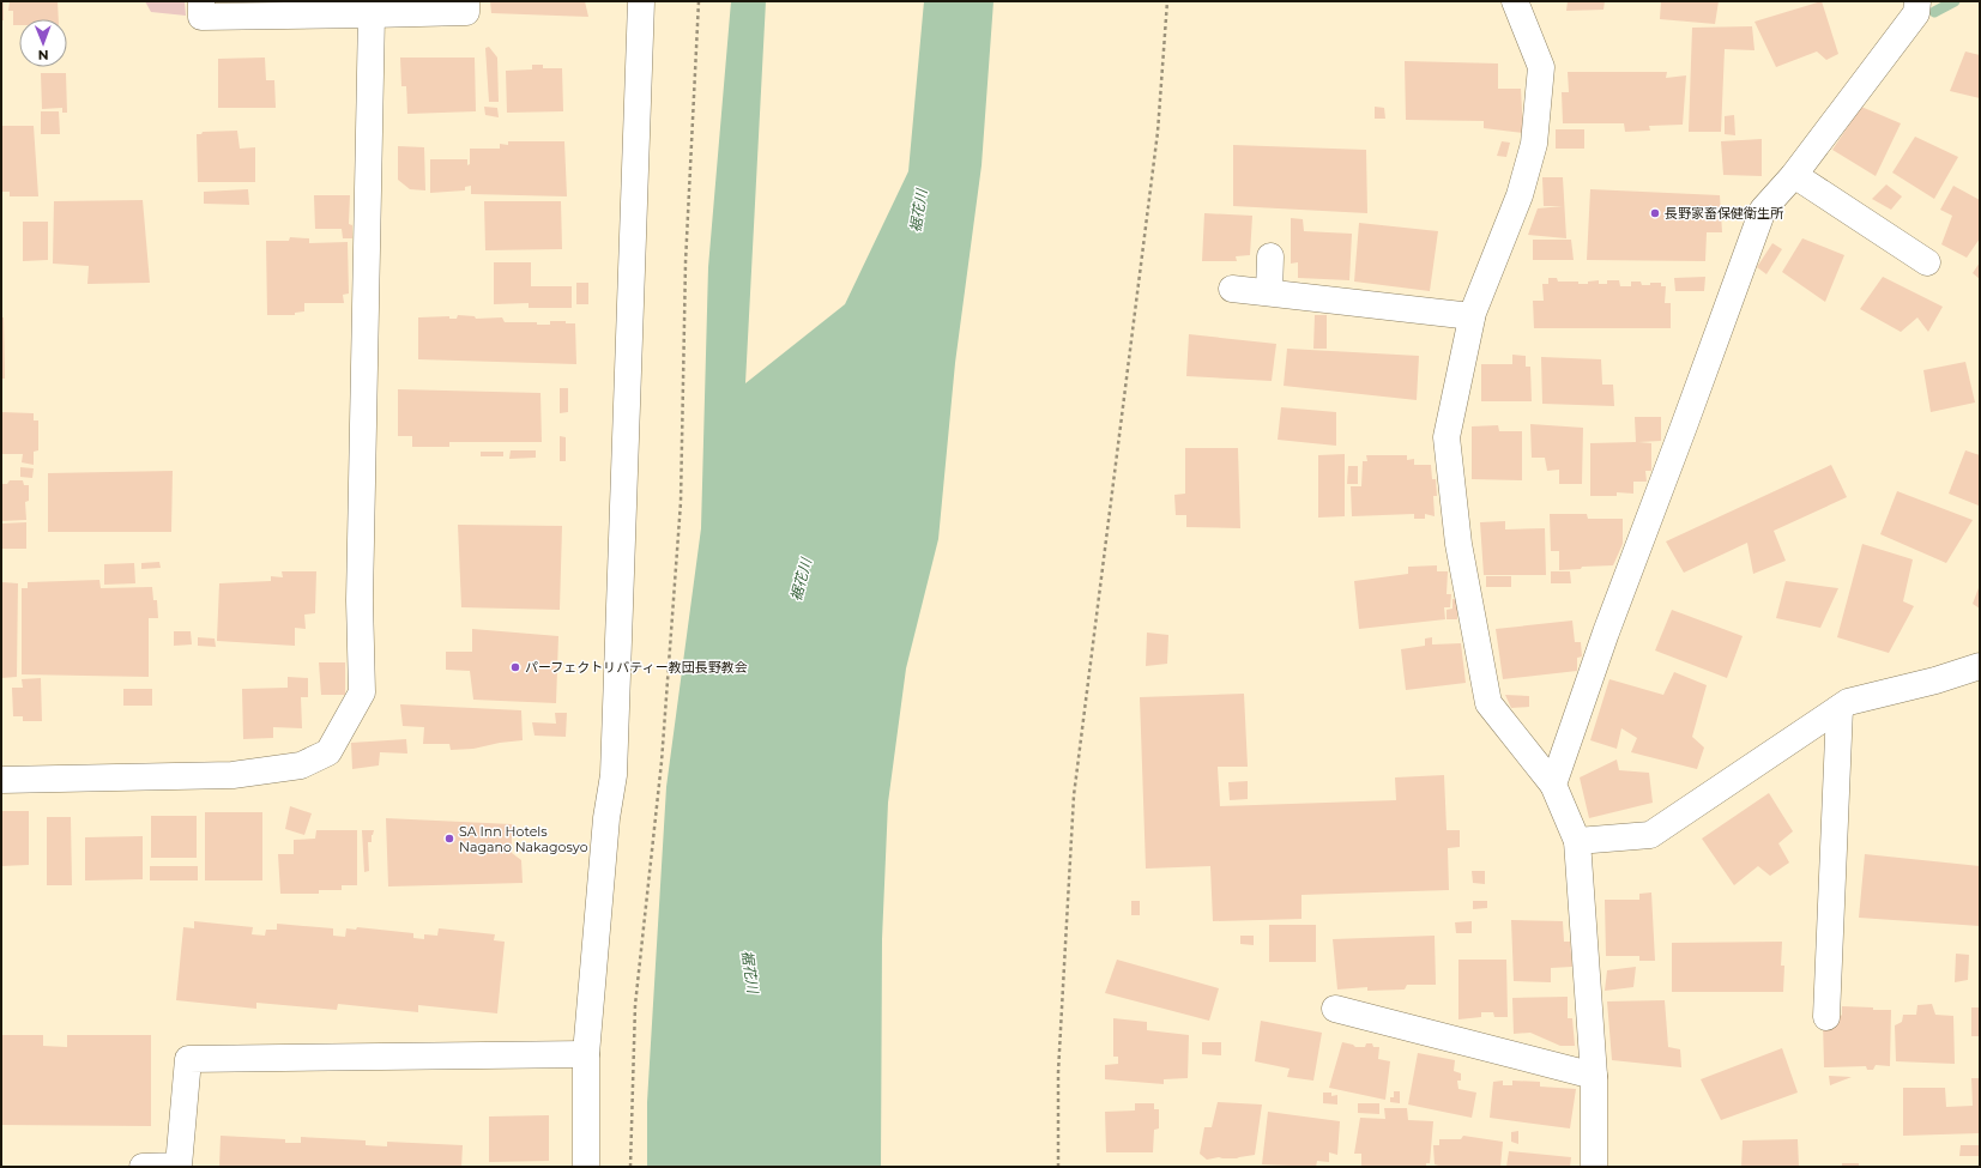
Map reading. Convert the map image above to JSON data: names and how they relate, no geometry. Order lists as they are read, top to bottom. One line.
{"water":["裾花川"],"places":["長野家畜保健衛生所","パーフェクトリバティー教団長野教会","SA Inn Hotels Nagano Nakagosyo"],"north":"bottom"}
